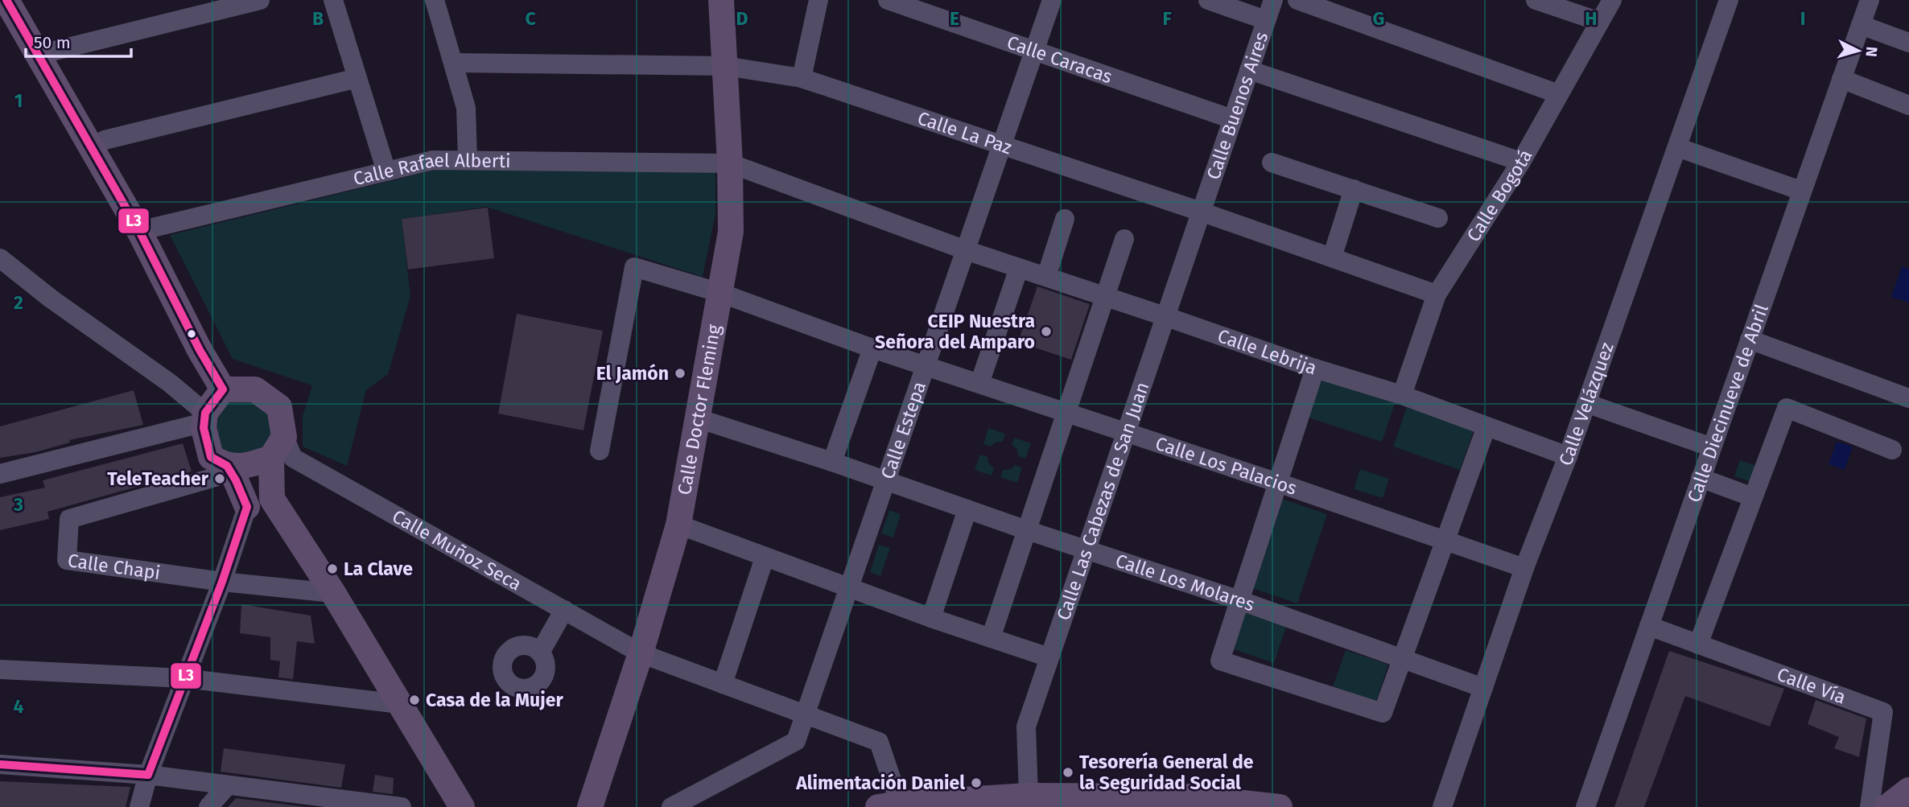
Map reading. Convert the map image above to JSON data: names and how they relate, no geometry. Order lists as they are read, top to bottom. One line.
{"streets":{"main road":["Calle Doctor Fleming"],"street":["Calle Caracas","Calle Buenos Aires","Calle La Paz","Calle Rafael Alberti","Calle Bogotá","Calle Lebrija","Calle Diecinueve de Abril","Calle Velázquez","Calle Estepa","Calle Los Palacios","Calle Las Cabezas de San Juan","Calle Muñoz Seca","Calle Chapi","Calle Los Molares","Calle Vía"]},"crossings":[["Calle Caracas","Calle Buenos Aires"],["Calle Caracas","Calle Estepa"],["Calle Buenos Aires","Calle La Paz"],["Calle Buenos Aires","Calle Las Cabezas de San Juan"],["Calle La Paz","Calle Bogotá"],["Calle La Paz","Calle Doctor Fleming"],["Calle La Paz","Calle Estepa"],["Calle La Paz","Calle Las Cabezas de San Juan"],["Calle Rafael Alberti","Calle Lebrija"],["Calle Rafael Alberti","Calle Doctor Fleming"],["Calle Rafael Alberti","Calle Estepa"],["Calle Bogotá","Calle Lebrija"],["Calle Lebrija","Calle Velázquez"],["Calle Lebrija","Calle Estepa"],["Calle Lebrija","Calle Las Cabezas de San Juan"],["Calle Diecinueve de Abril","Calle Vía"],["Calle Velázquez","Calle Los Palacios"],["Calle Velázquez","Calle Los Molares"],["Calle Doctor Fleming","Calle Los Palacios"],["Calle Doctor Fleming","Calle Muñoz Seca"],["Calle Doctor Fleming","Calle Los Molares"],["Calle Estepa","Calle Los Palacios"],["Calle Estepa","Calle Muñoz Seca"],["Calle Estepa","Calle Los Molares"],["Calle Los Palacios","Calle Las Cabezas de San Juan"],["Calle Las Cabezas de San Juan","Calle Los Molares"],["Calle Muñoz Seca","Calle Chapi"]],"places":["CEIP Nuestra Señora del Amparo","El Jamón","TeleTeacher","La Clave","Casa de la Mujer","Tesorería General de la Seguridad Social","Alimentación Daniel"],"lines":["transit line L3"],"scale_bar":"50 m","north":"right","grid":{"columns":["B","C","D","E","F","G","H","I"],"rows":["1","2","3","4"]}}
